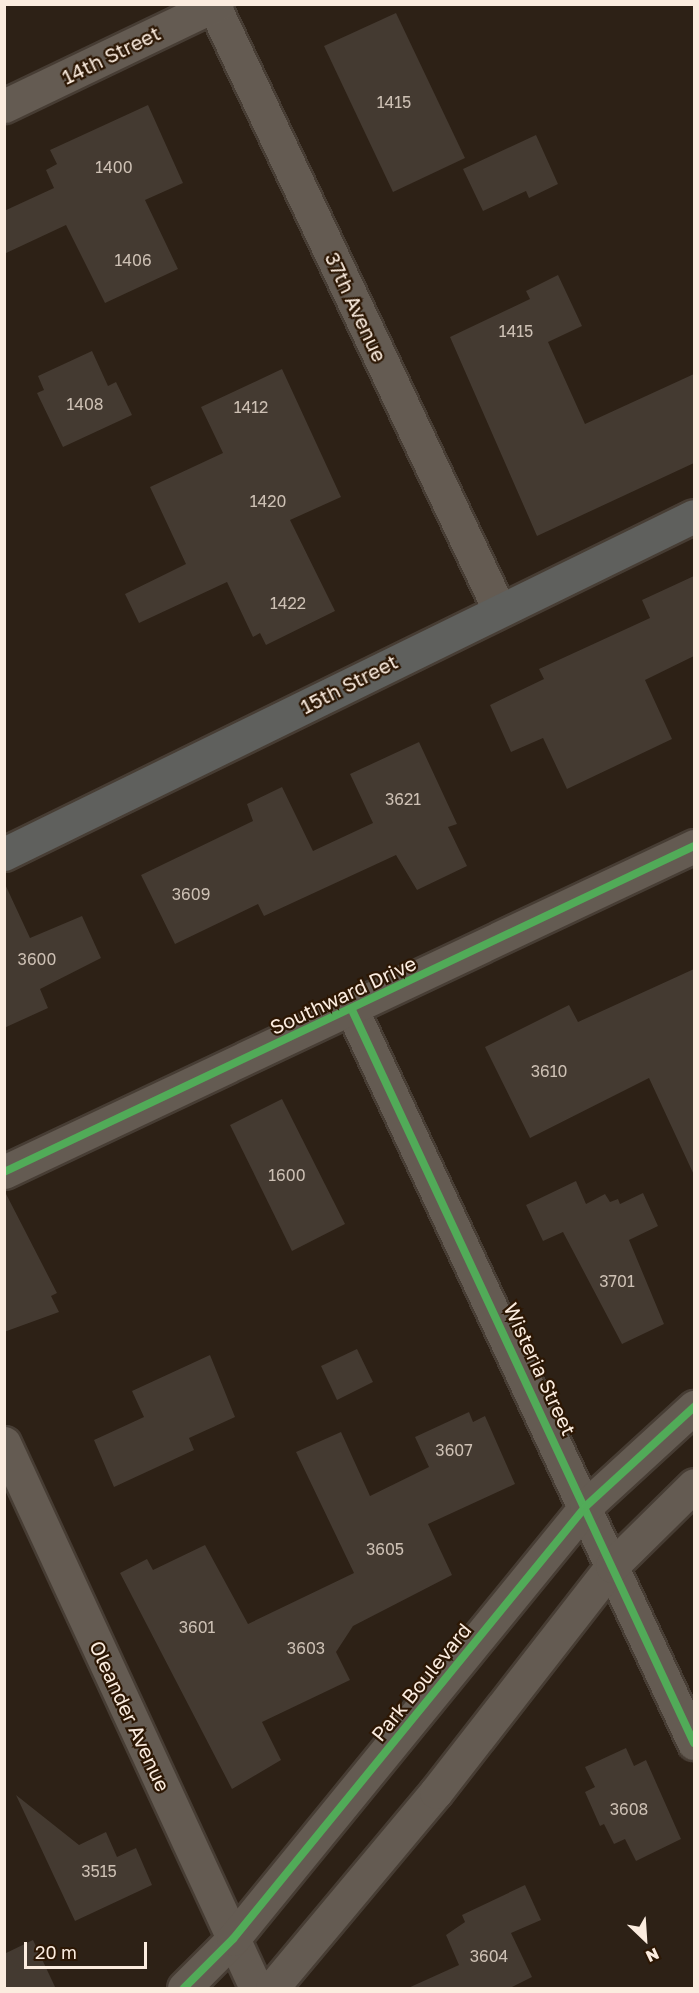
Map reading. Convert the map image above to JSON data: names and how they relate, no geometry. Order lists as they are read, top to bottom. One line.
{"streets":{"main road":["15th Street"],"street":["14th Street","37th Avenue","Southward Drive","Wisteria Street","Park Boulevard","Oleander Avenue"]},"crossings":[["14th Street","37th Avenue"],["37th Avenue","15th Street"],["Southward Drive","Wisteria Street"],["Wisteria Street","Park Boulevard"],["Park Boulevard","Oleander Avenue"]],"house_numbers":["1415","1400","1406","1415","1408","1412","1420","1422","3621","3609","3600","3610","1600","3701","3607","3605","3601","3603","3608","3515","3604"],"scale_bar":"20 m","north":"bottom right"}
